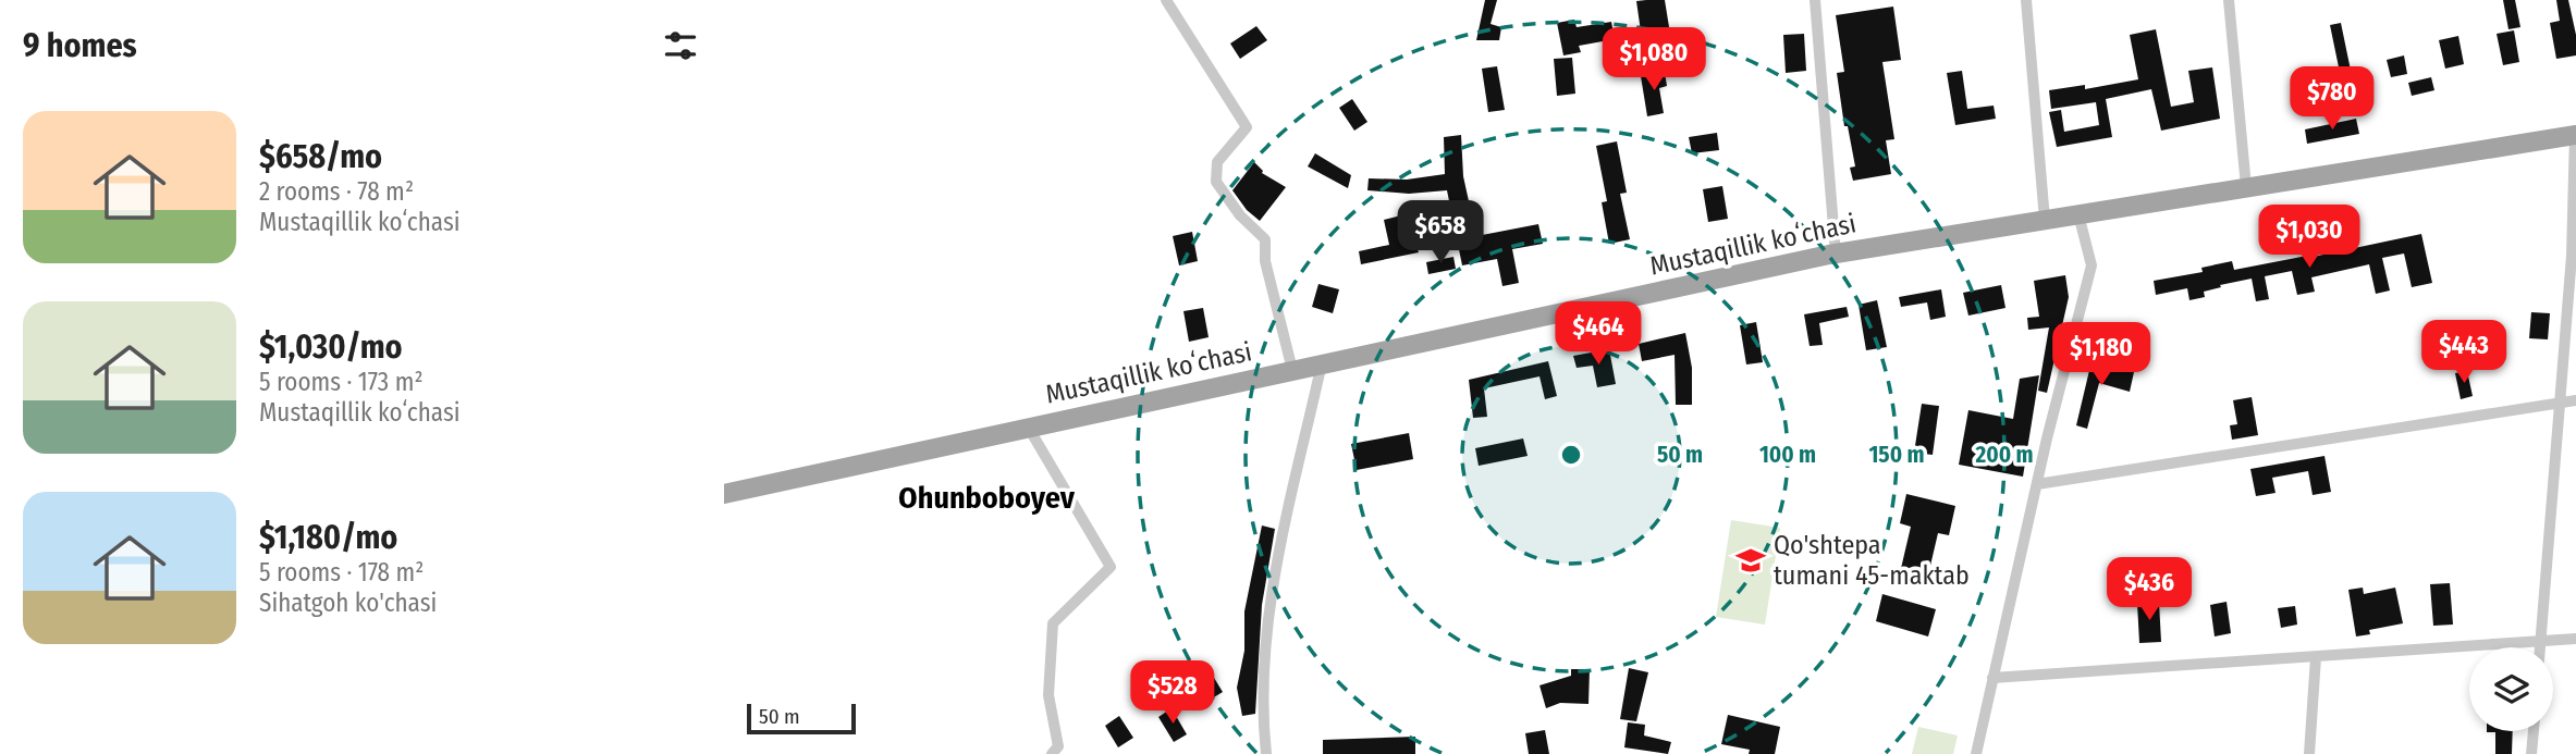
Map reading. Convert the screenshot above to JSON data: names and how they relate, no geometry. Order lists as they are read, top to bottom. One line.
{"streets":{"main road":["Mustaqillik koʻchasi"]},"districts":["Ohunboboyev"],"places":{"school or university":["Qo'shtepa tumani 45-maktab"]},"scale_bar":"50 m","page":{"heading":"9 homes","price":["$1,080","$780","$658","$1,030","$464","$443","$1,180","$436","$528"],"list":[{"name":"$658/mo","note":"2 rooms · 78 m² · Mustaqillik koʻchasi"},{"name":"$1,030/mo","note":"5 rooms · 173 m² · Mustaqillik koʻchasi"},{"name":"$1,180/mo","note":"5 rooms · 178 m² · Sihatgoh ko'chasi"}],"scale":"50 m"},"rings":["50 m","100 m","150 m","200 m"]}
